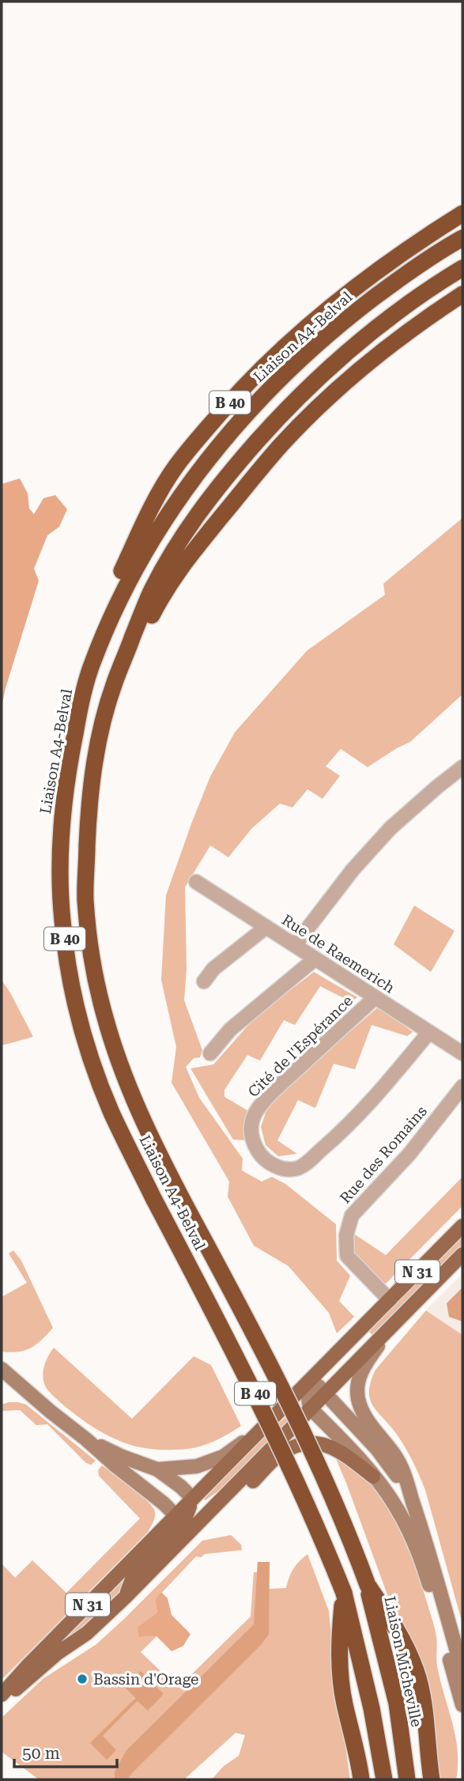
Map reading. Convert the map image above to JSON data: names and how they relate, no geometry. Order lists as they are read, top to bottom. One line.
{"streets":{"highway":["Liaison A4-Belval","B 40","Liaison Micheville"],"main road":["N 31"],"street":["Rue de Raemerich","Cité de l'Espérance","Rue des Romains"]},"crossings":[["Liaison A4-Belval","B 40"],["Liaison A4-Belval","Liaison Micheville"],["B 40","Liaison Micheville"],["Rue de Raemerich","Cité de l'Espérance"],["Rue des Romains","N 31"]],"places":["Bassin d'Orage"],"scale_bar":"50 m"}
